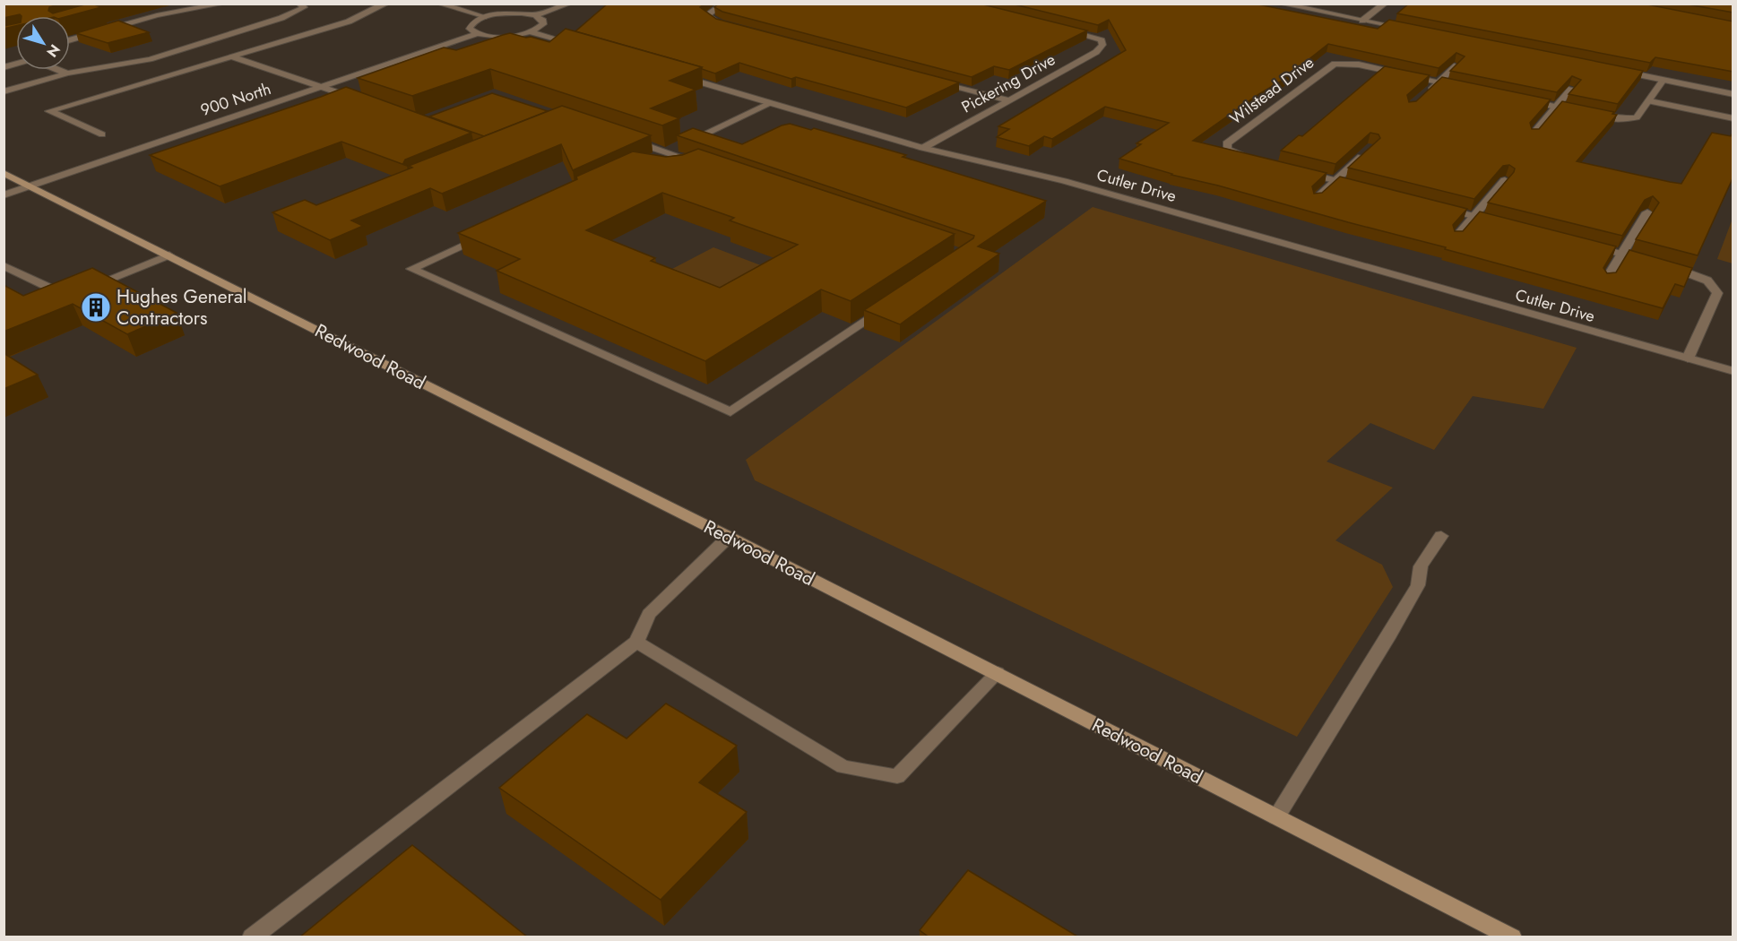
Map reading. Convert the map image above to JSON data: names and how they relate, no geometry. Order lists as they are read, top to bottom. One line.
{"streets":{"main road":["Redwood Road"],"street":["Pickering Drive","Wilstead Drive","900 North","Cutler Drive"]},"crossings":[["Pickering Drive","Cutler Drive"],["900 North","Redwood Road"]],"places":{"building":["Hughes General Contractors"]},"north":"bottom right"}
